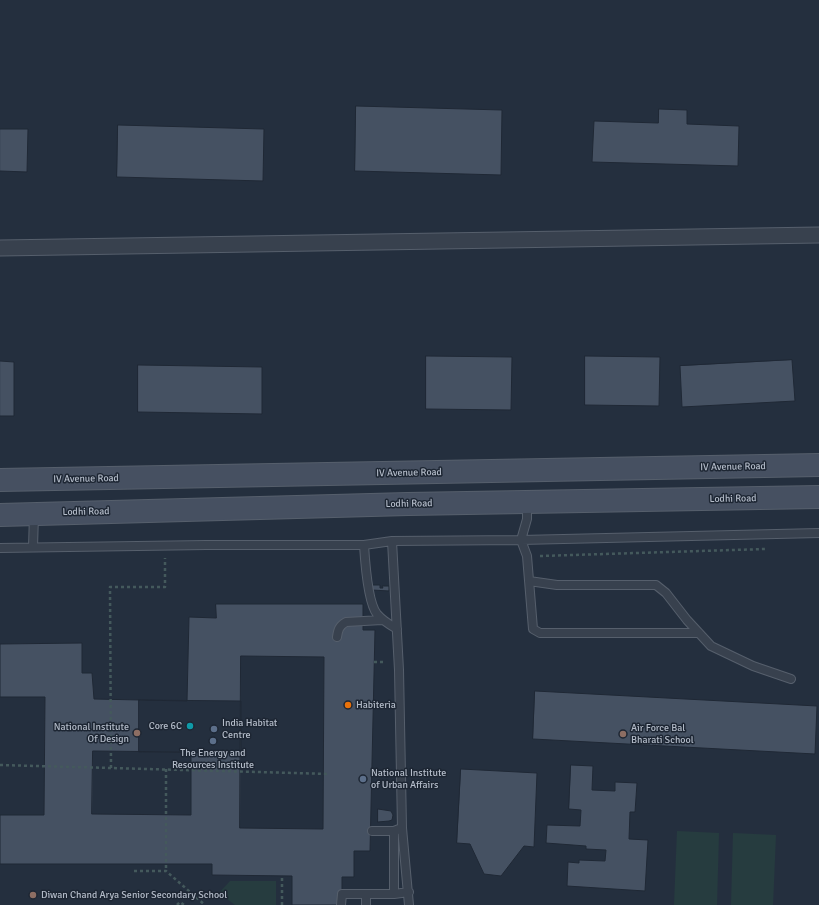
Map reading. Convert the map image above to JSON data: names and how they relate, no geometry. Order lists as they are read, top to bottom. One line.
{"streets":{"main road":["IV Avenue Road","Lodhi Road"]},"places":["Habiteria","Core 6C","India Habitat Centre","National Institute Of Design","Air Force Bal Bharati School","The Energy and Resources Institute","National Institute of Urban Affairs","Diwan Chand Arya Senior Secondary School"]}
